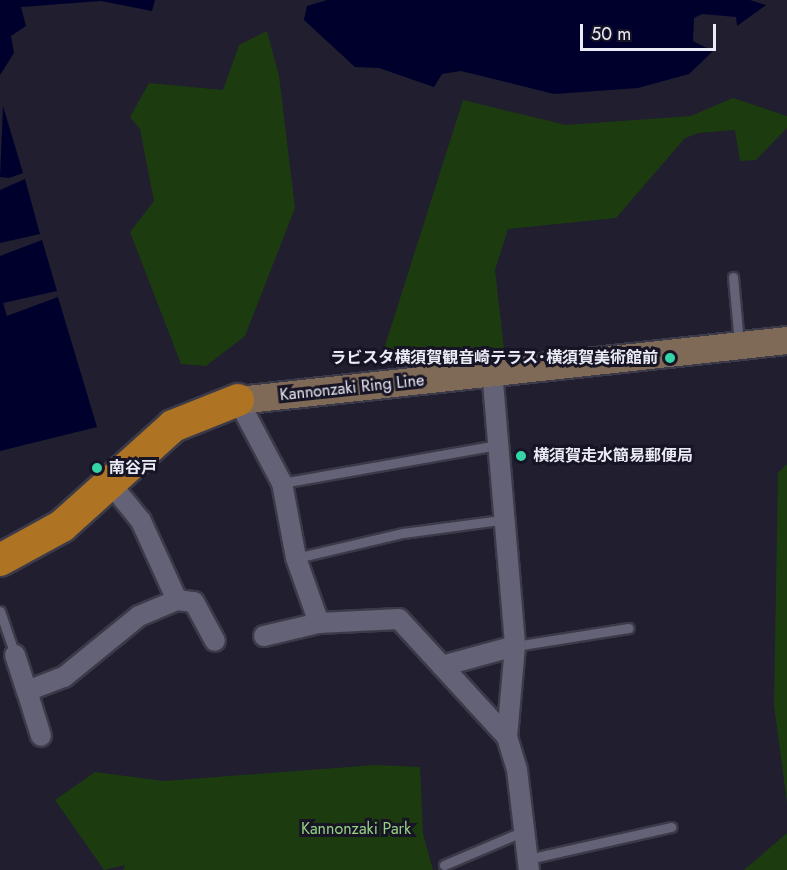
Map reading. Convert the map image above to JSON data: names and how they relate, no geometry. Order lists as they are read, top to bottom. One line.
{"streets":{"main road":["Kannonzaki Ring Line"]},"parks":["Kannonzaki Park"],"places":["ラビスタ横須賀観音崎テラス･横須賀美術館前","横須賀走水簡易郵便局","南谷戸"],"scale_bar":"50 m"}
